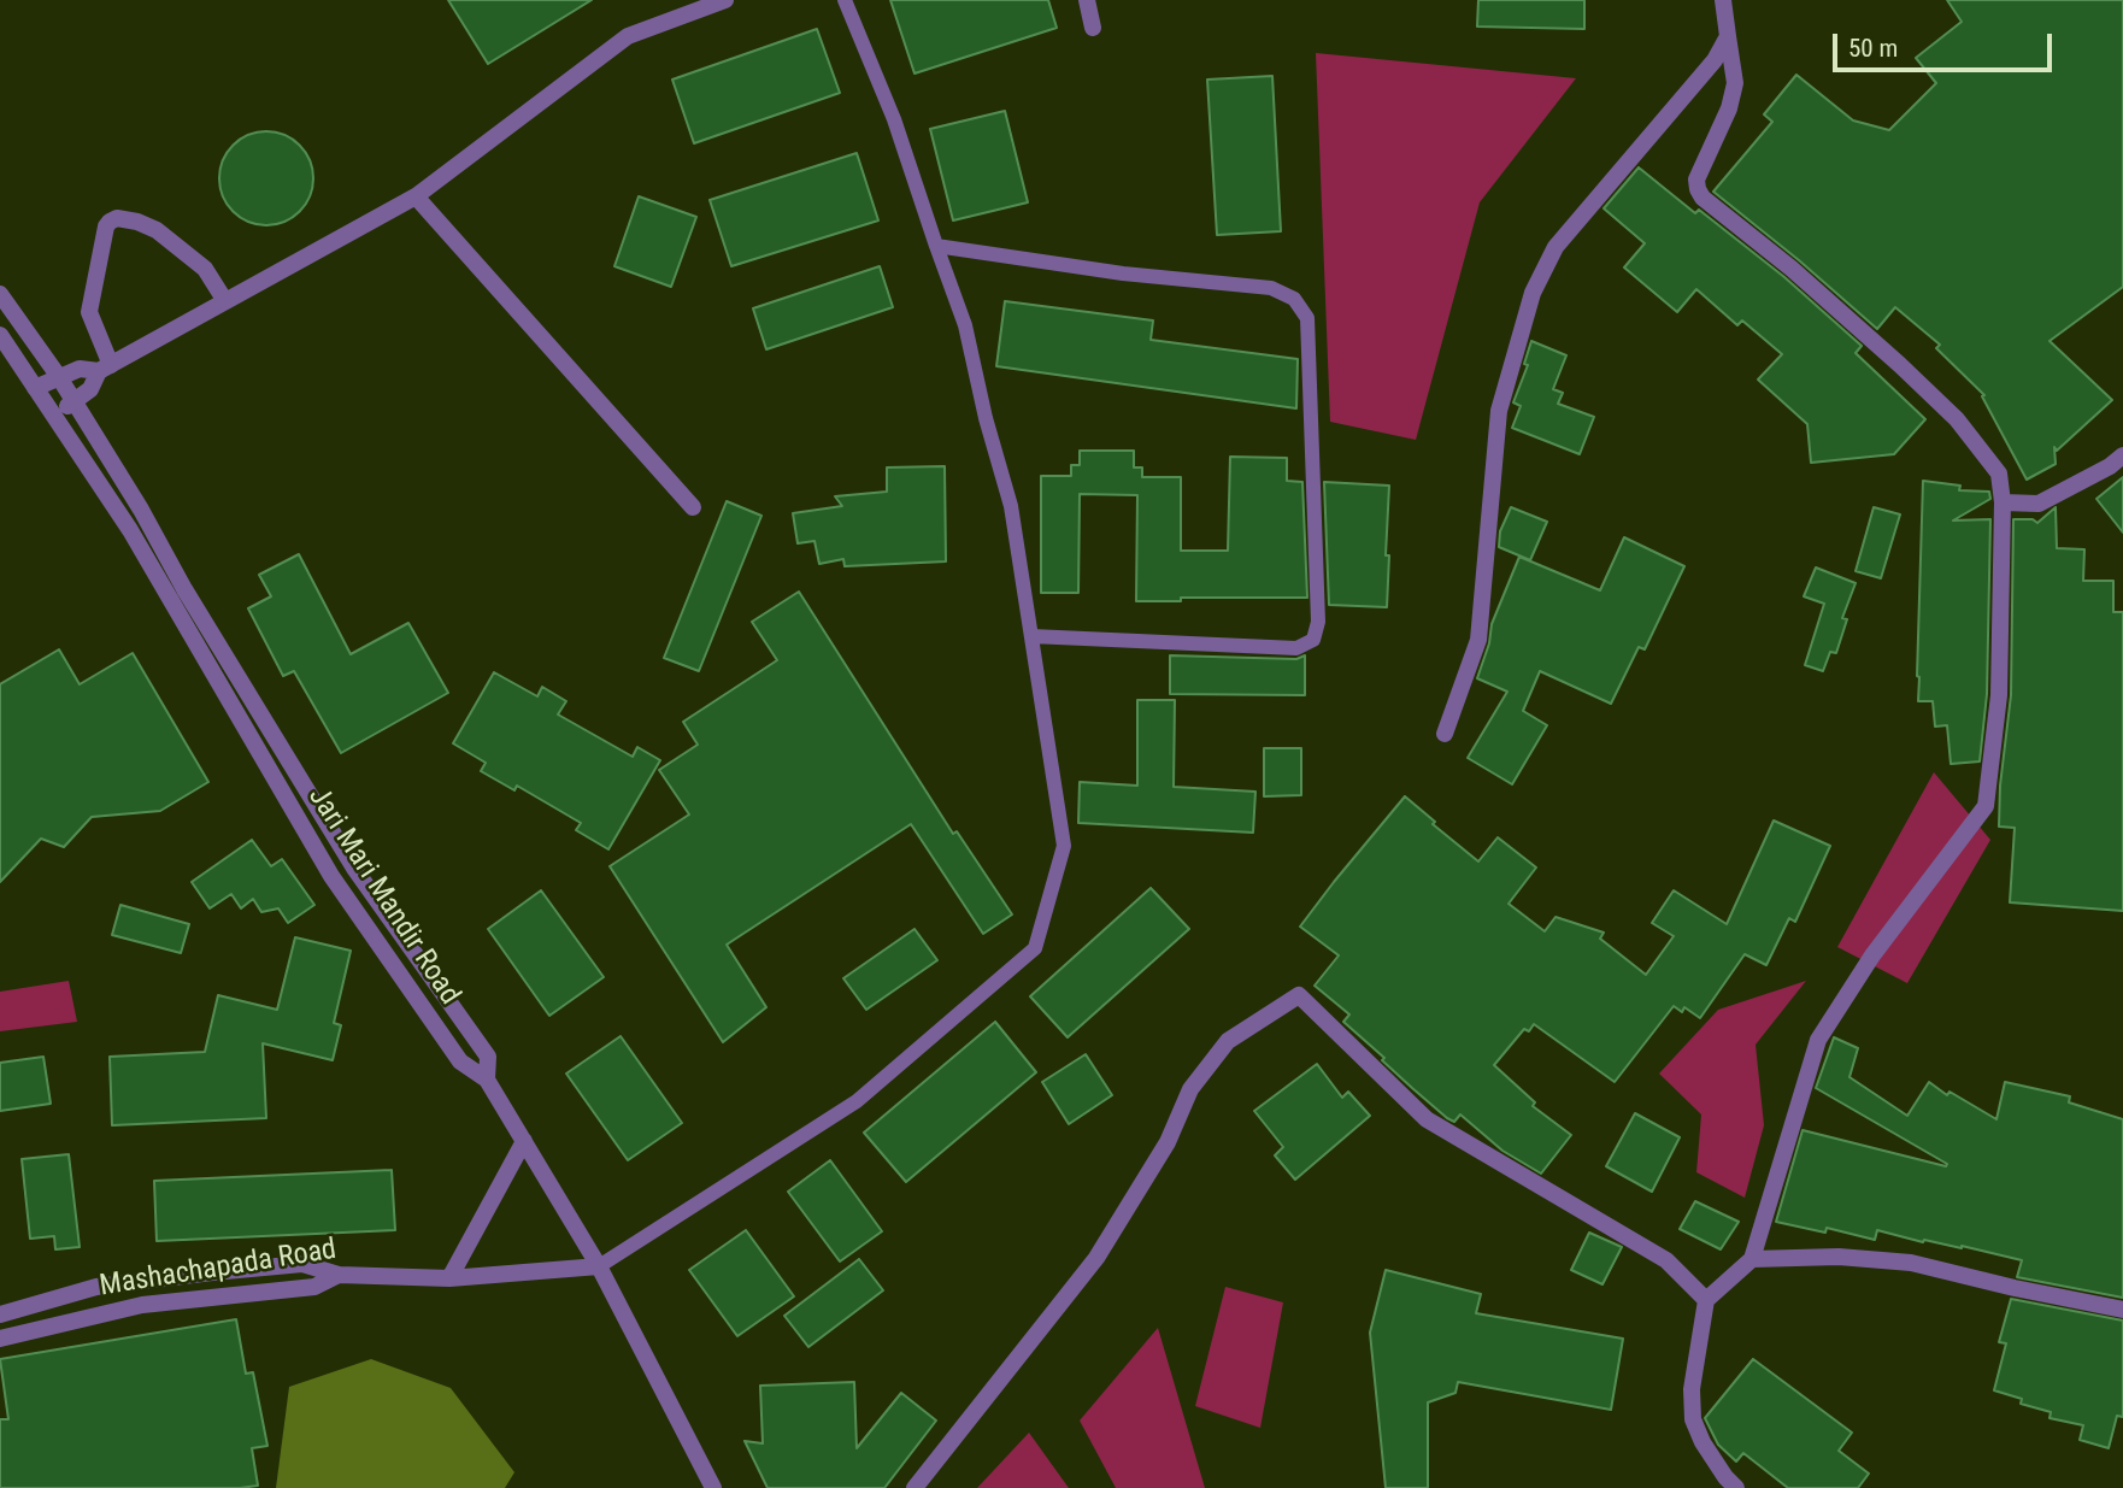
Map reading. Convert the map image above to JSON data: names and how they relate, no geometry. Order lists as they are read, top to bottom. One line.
{"streets":{"street":["Jari Mari Mandir Road","Mashachapada Road"]},"crossings":[["Jari Mari Mandir Road","Mashachapada Road"]],"scale_bar":"50 m"}
